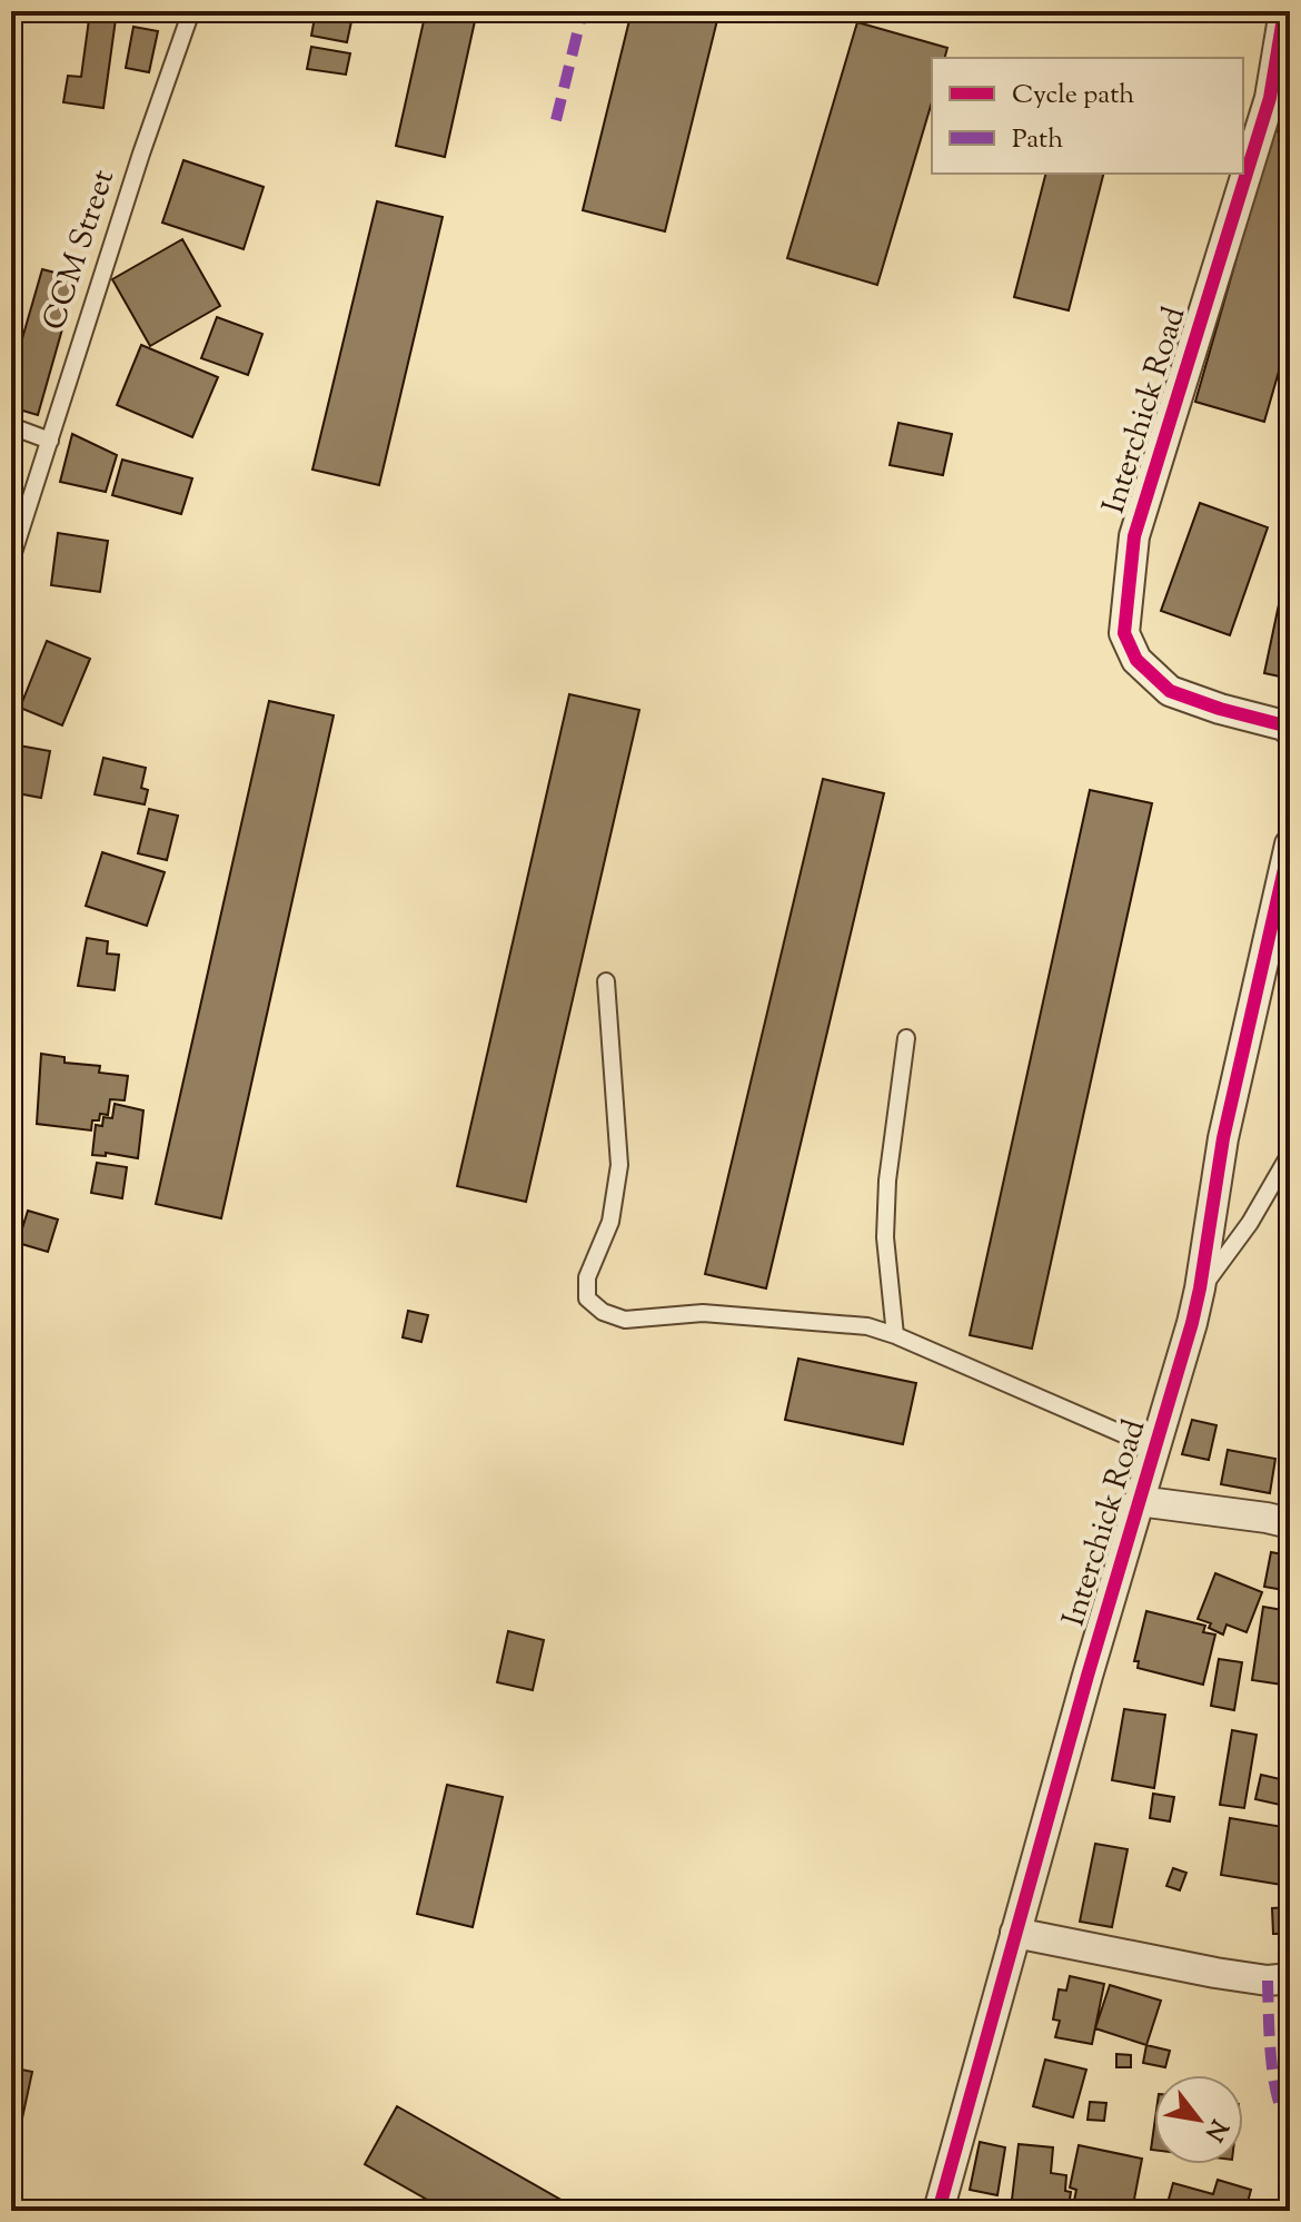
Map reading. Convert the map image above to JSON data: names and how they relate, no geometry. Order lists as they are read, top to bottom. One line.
{"streets":{"street":["Interchick Road"],"lane":["CCM Street"]},"legend":["Cycle path","Path"],"north":"bottom right"}
